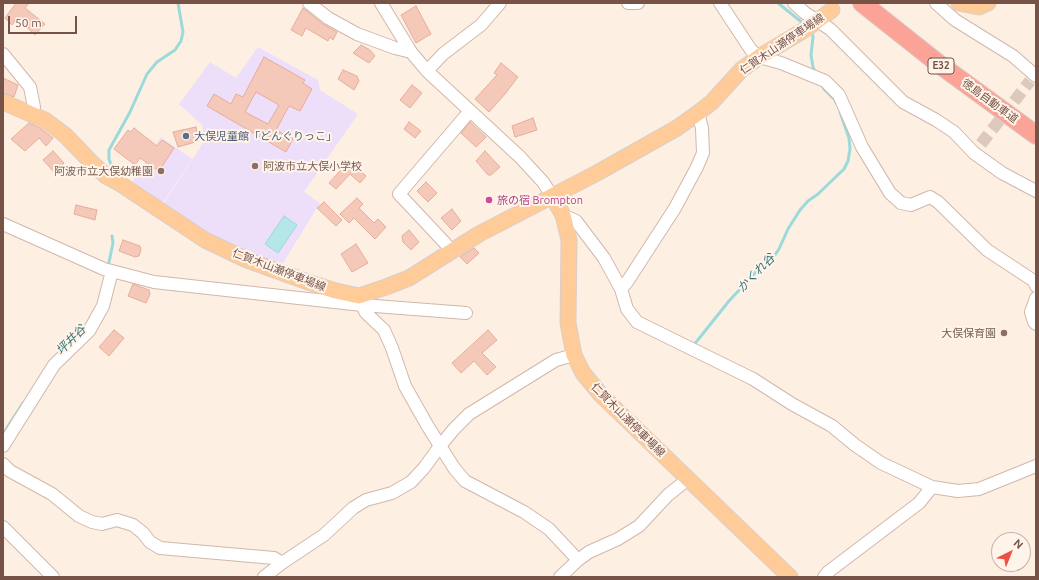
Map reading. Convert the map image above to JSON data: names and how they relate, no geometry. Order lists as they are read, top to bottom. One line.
{"streets":{"highway":["E32","徳島自動車道"],"main road":["仁賀木山瀬停車場線"]},"water":["かくれ谷","坪井谷"],"places":["大俣児童館「どんぐりっこ」","阿波市立大俣小学校","阿波市立大俣幼稚園","旅の宿 Brompton","大俣保育園"],"scale_bar":"50 m","north":"top right"}
